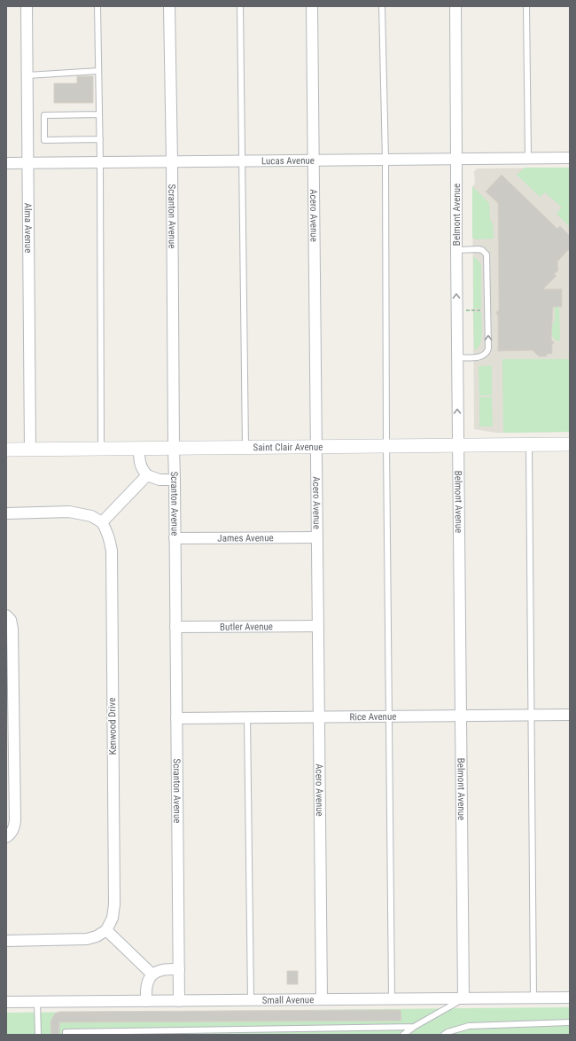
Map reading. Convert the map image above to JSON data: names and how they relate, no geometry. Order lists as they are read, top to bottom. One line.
{"streets":{"street":["Lucas Avenue","Belmont Avenue","Acero Avenue","Scranton Avenue","Alma Avenue","Saint Clair Avenue","James Avenue","Butler Avenue","Rice Avenue","Kenwood Drive","Small Avenue"]},"crossings":[["Lucas Avenue","Belmont Avenue"],["Lucas Avenue","Acero Avenue"],["Lucas Avenue","Scranton Avenue"],["Lucas Avenue","Alma Avenue"],["Belmont Avenue","Saint Clair Avenue"],["Belmont Avenue","Rice Avenue"],["Belmont Avenue","Small Avenue"],["Acero Avenue","Saint Clair Avenue"],["Acero Avenue","James Avenue"],["Acero Avenue","Butler Avenue"],["Acero Avenue","Rice Avenue"],["Acero Avenue","Small Avenue"],["Scranton Avenue","Saint Clair Avenue"],["Scranton Avenue","James Avenue"],["Scranton Avenue","Butler Avenue"],["Scranton Avenue","Rice Avenue"],["Scranton Avenue","Small Avenue"],["Alma Avenue","Saint Clair Avenue"]]}
